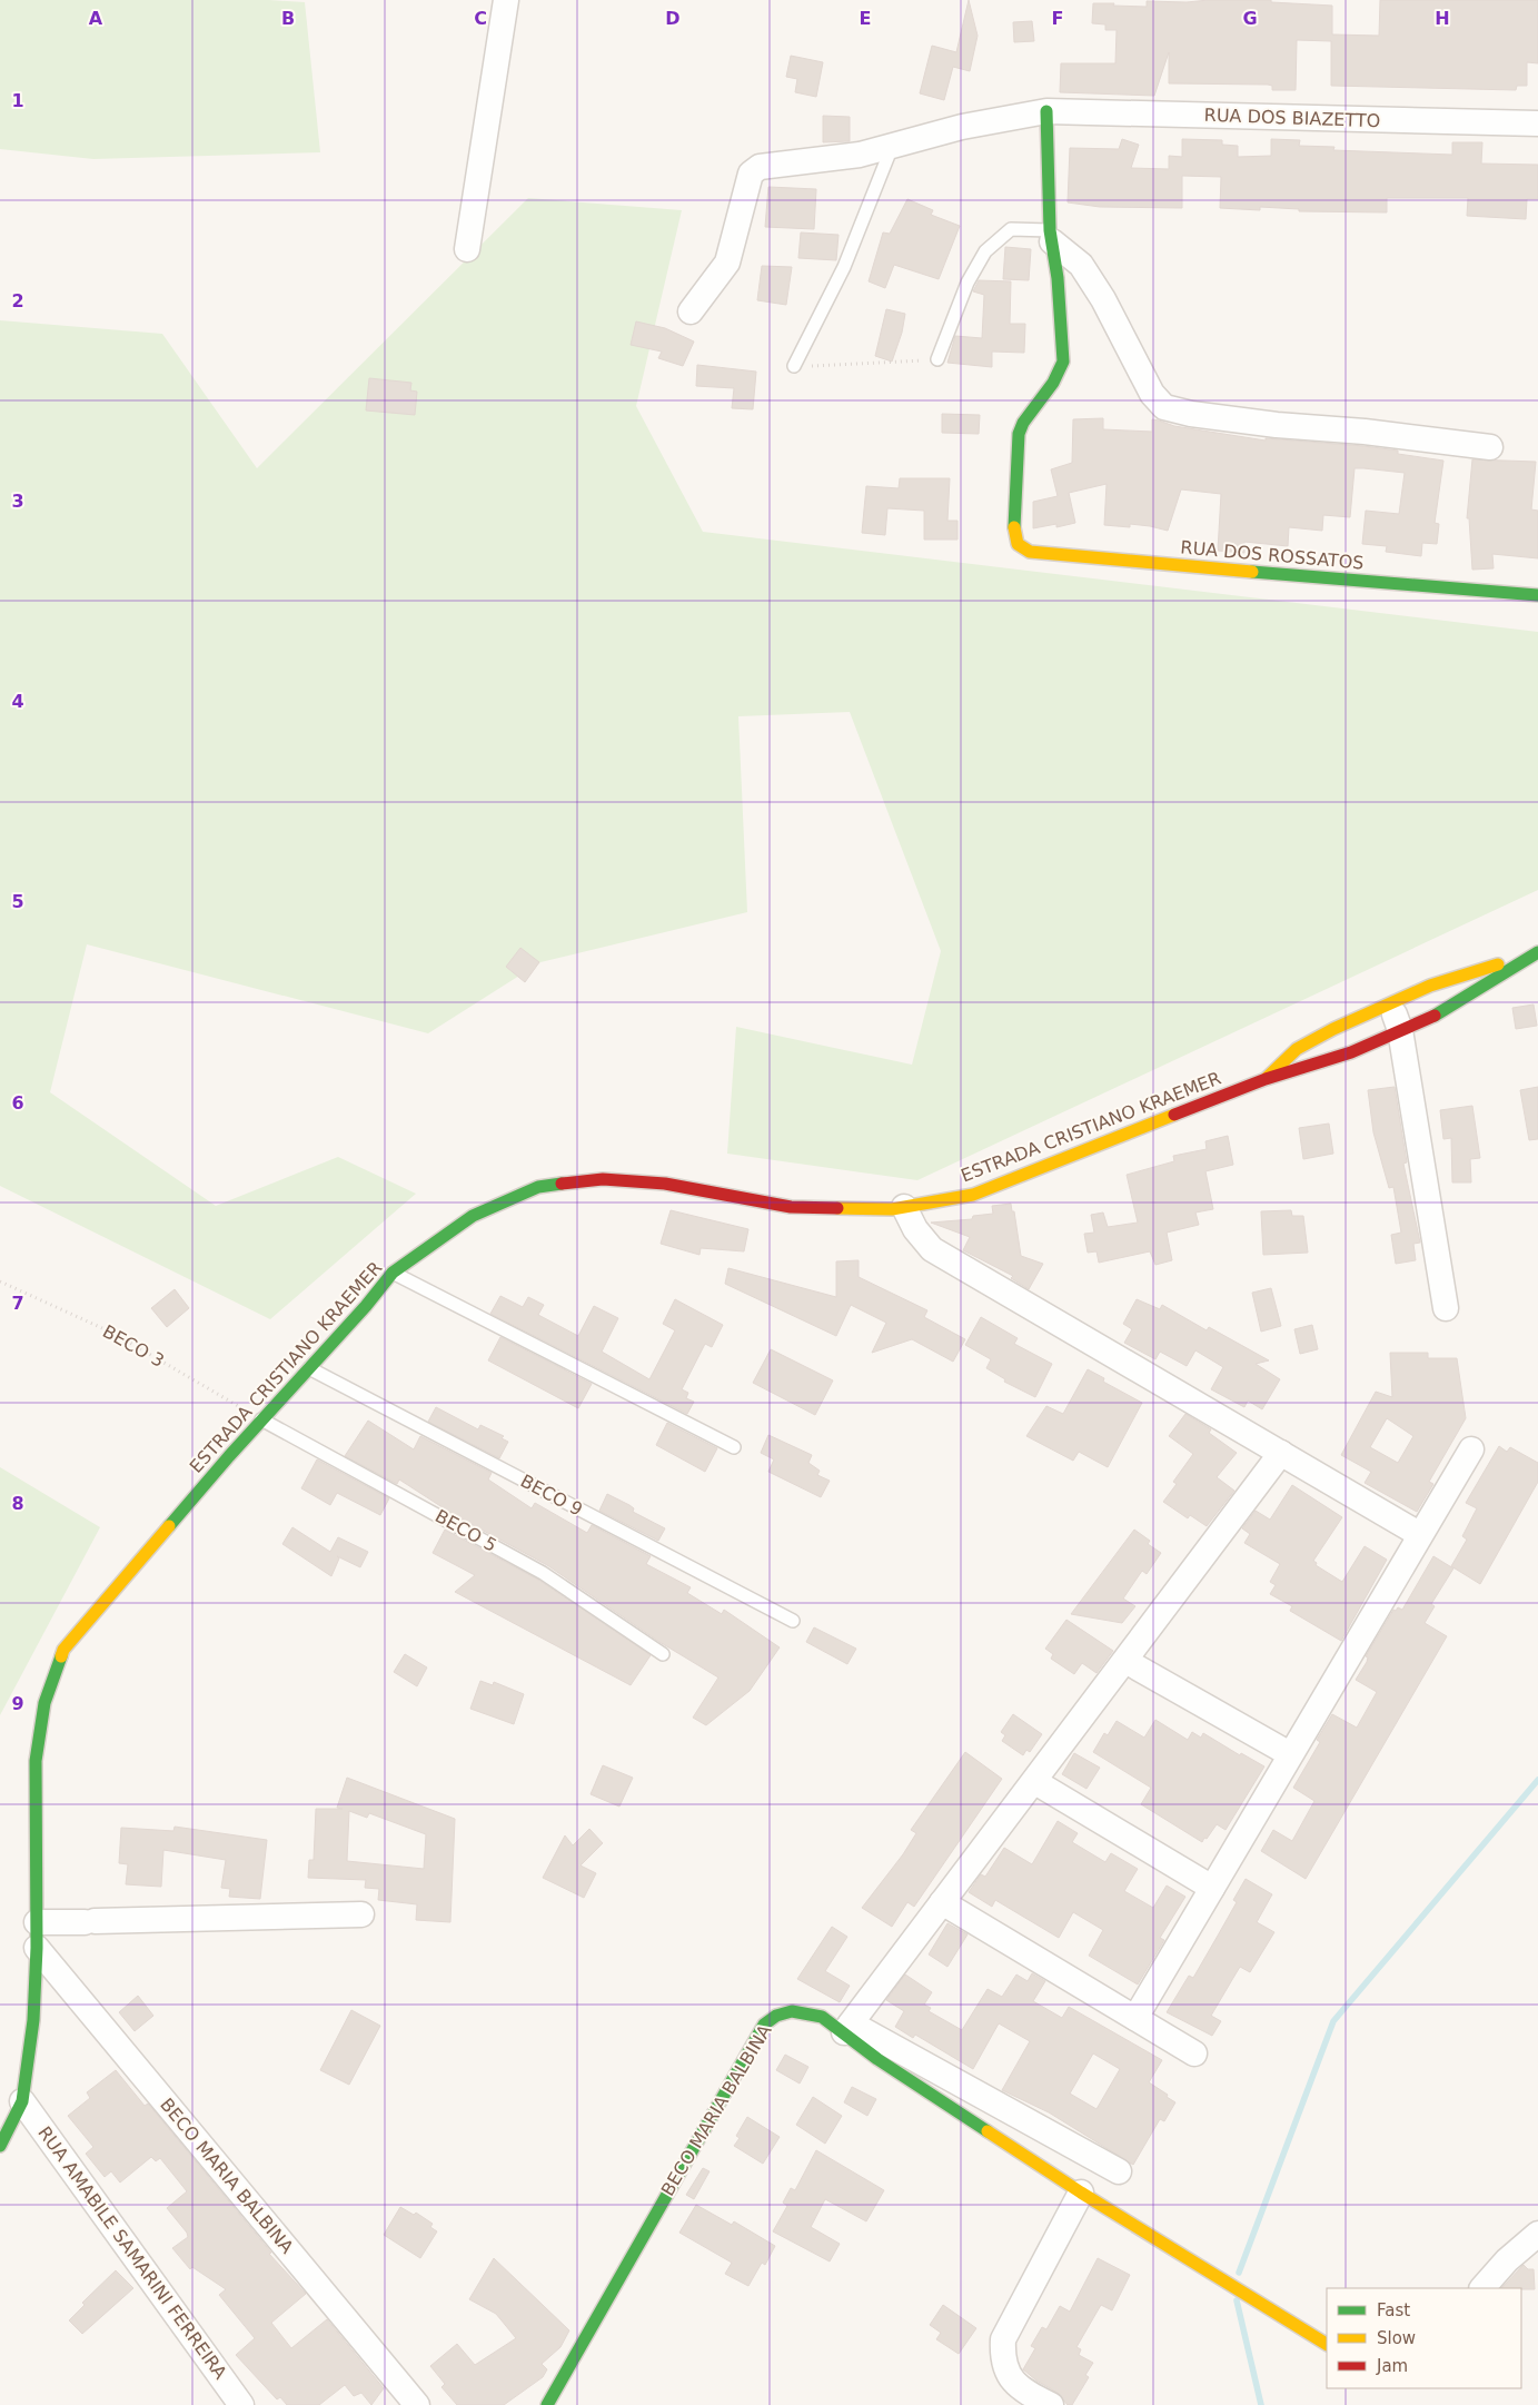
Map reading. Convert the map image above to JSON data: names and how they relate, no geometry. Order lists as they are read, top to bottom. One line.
{"streets":{"main road":["RUA DOS ROSSATOS","ESTRADA CRISTIANO KRAEMER","BECO MARIA BALBINA"],"street":["RUA DOS BIAZETTO","RUA AMABILE SAMARINI FERREIRA"],"lane":["BECO 9","BECO 5"],"path":["BECO 3"]},"crossings":[["ESTRADA CRISTIANO KRAEMER","BECO 3"],["ESTRADA CRISTIANO KRAEMER","BECO 9"],["ESTRADA CRISTIANO KRAEMER","BECO 5"],["ESTRADA CRISTIANO KRAEMER","BECO MARIA BALBINA"],["ESTRADA CRISTIANO KRAEMER","RUA AMABILE SAMARINI FERREIRA"],["BECO 3","BECO 5"]],"legend":["Fast","Slow","Jam"],"grid":{"columns":["A","B","C","D","E","F","G","H"],"rows":["1","2","3","4","5","6","7","8","9"]}}
